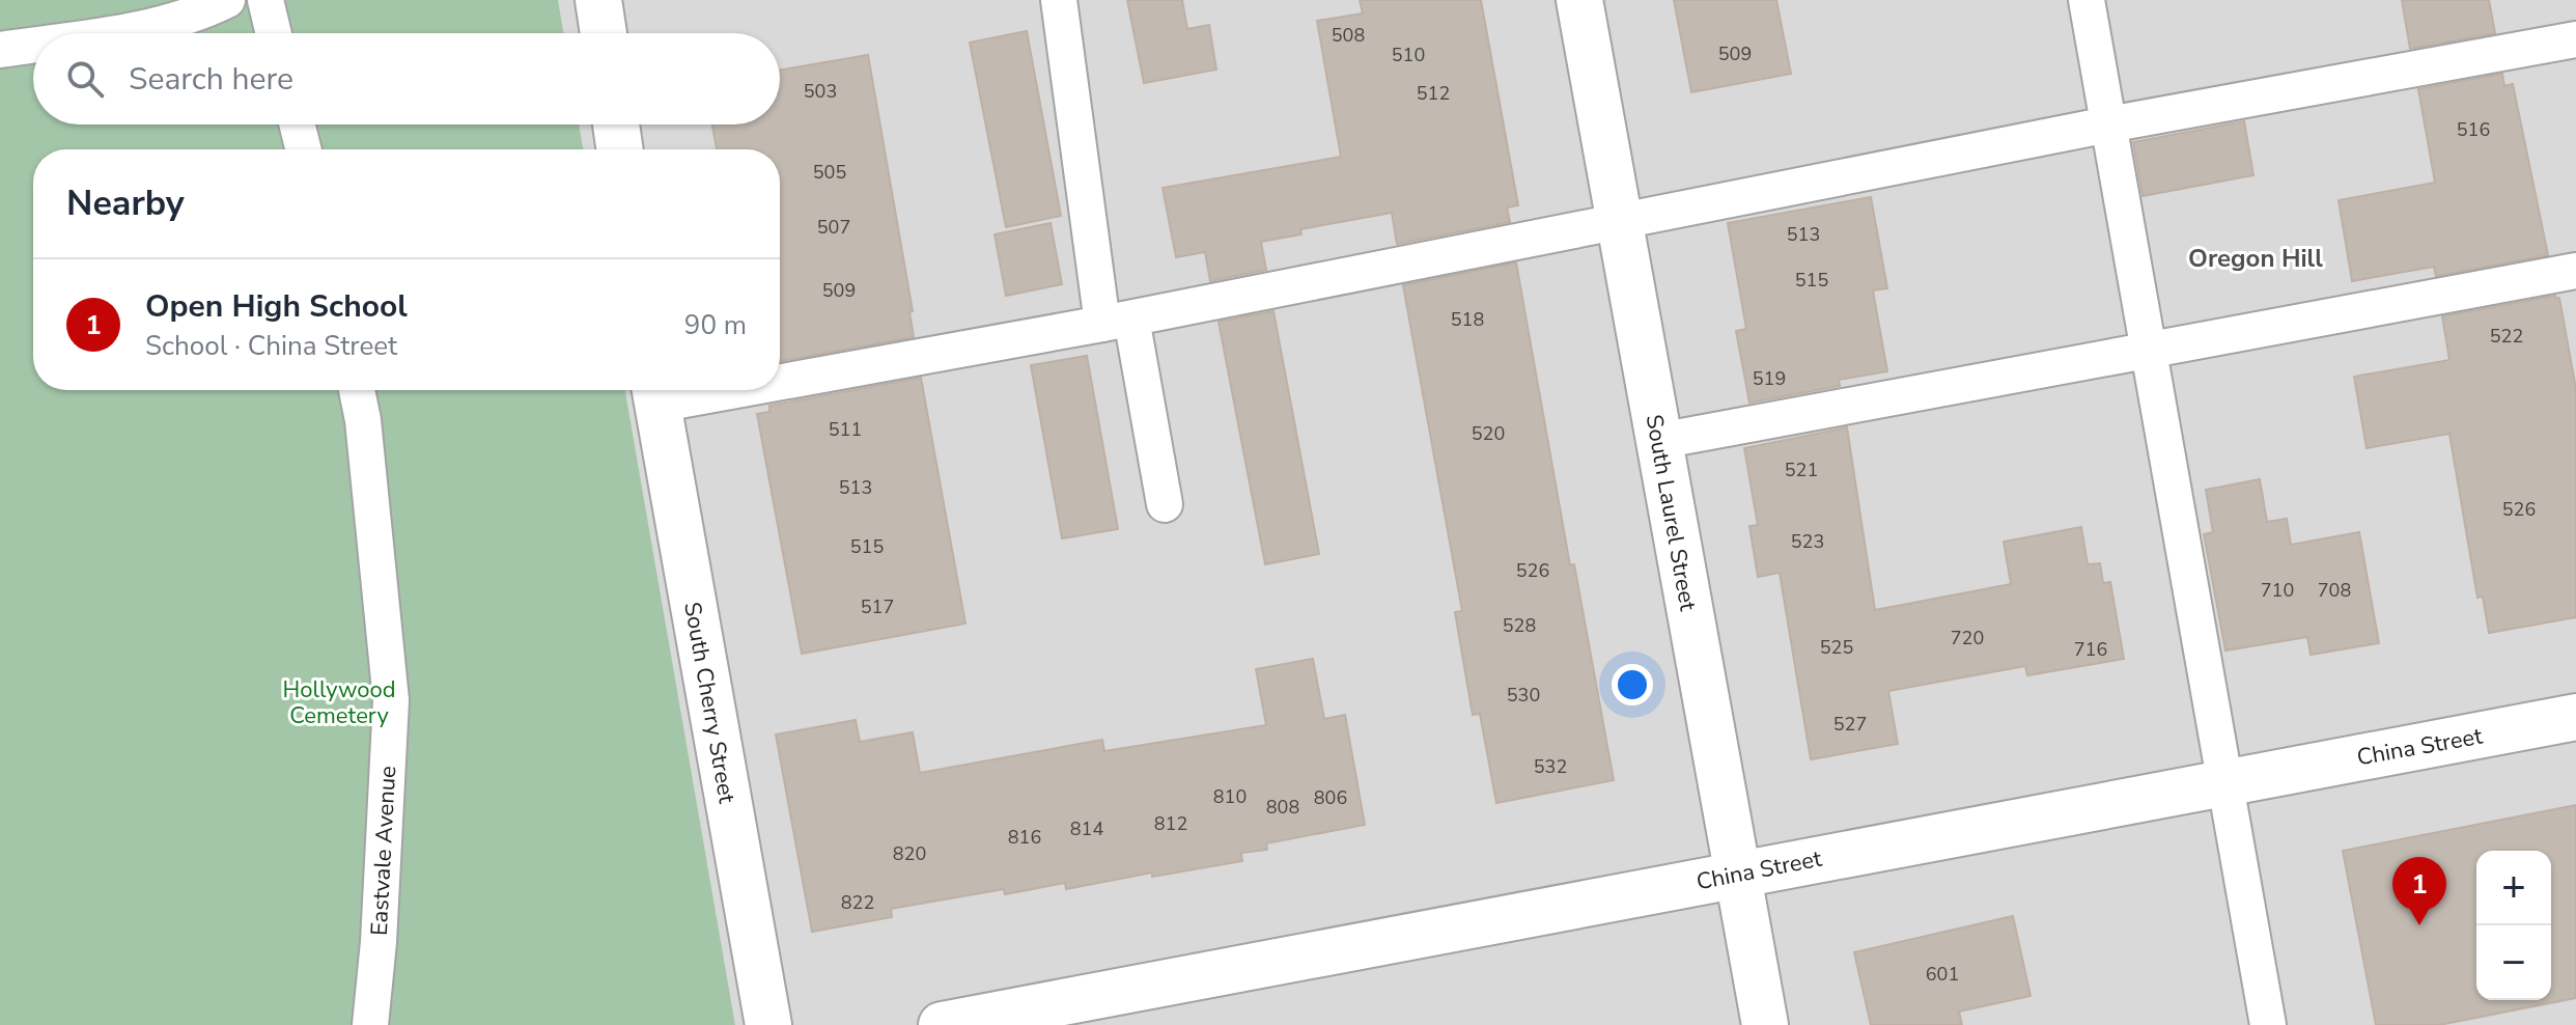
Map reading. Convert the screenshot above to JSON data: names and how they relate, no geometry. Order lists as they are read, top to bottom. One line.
{"streets":{"street":["South Laurel Street","South Cherry Street","China Street"],"lane":["Eastvale Avenue"]},"crossings":[["South Laurel Street","China Street"]],"districts":["Oregon Hill"],"parks":["Hollywood Cemetery"],"house_numbers":["508","509","510","503","512","516","505","507","513","515","509","518","522","519","511","520","521","513","526","523","515","526","710","708","517","528","720","525","716","530","527","532","810","806","808","812","814","816","820","822","601"],"page":{"search":"Search here","heading":"Nearby","list":[{"mark":"1","name":"Open High School","note":"School · China Street","value":"90 m"}],"map_buttons":["+","−"],"pins":"1"}}
